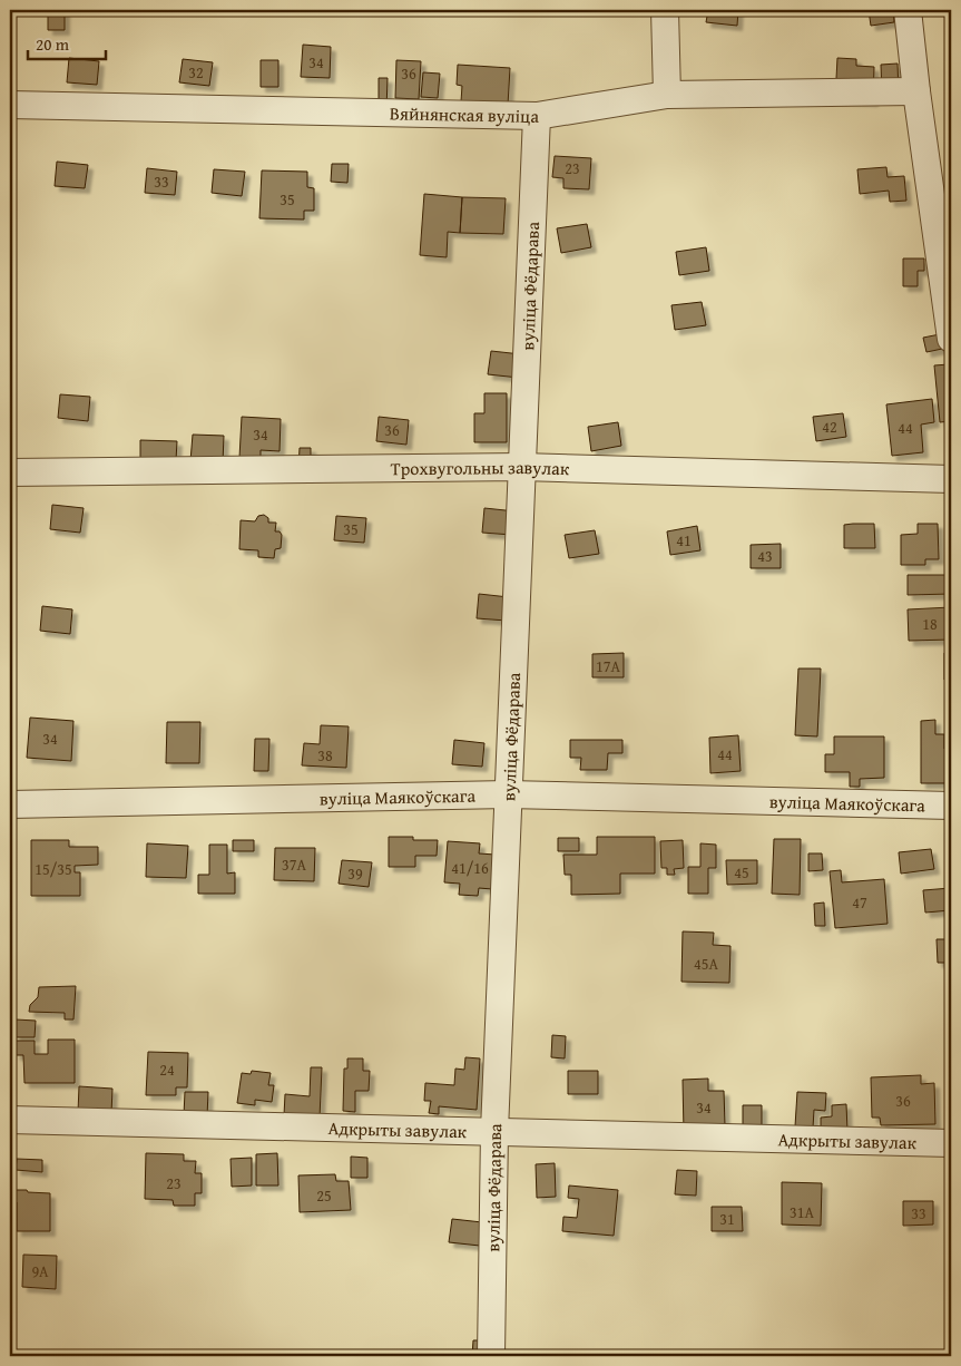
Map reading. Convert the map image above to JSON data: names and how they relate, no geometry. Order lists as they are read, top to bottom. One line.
{"streets":{"street":["Вяйнянская вуліца","вуліца Фёдарава","Трохвугольны завулак","вуліца Маякоўскага","Адкрыты завулак"]},"crossings":[["Вяйнянская вуліца","вуліца Фёдарава"],["вуліца Фёдарава","Трохвугольны завулак"],["вуліца Фёдарава","вуліца Маякоўскага"],["вуліца Фёдарава","Адкрыты завулак"]],"house_numbers":["34","32","36","23","33","35","42","44","36","34","35","41","43","18","17А","34","44","38","37А","41/16","15/35","45","39","47","45А","24","36","34","23","25","31А","33","31","9А"],"scale_bar":"20 m"}
